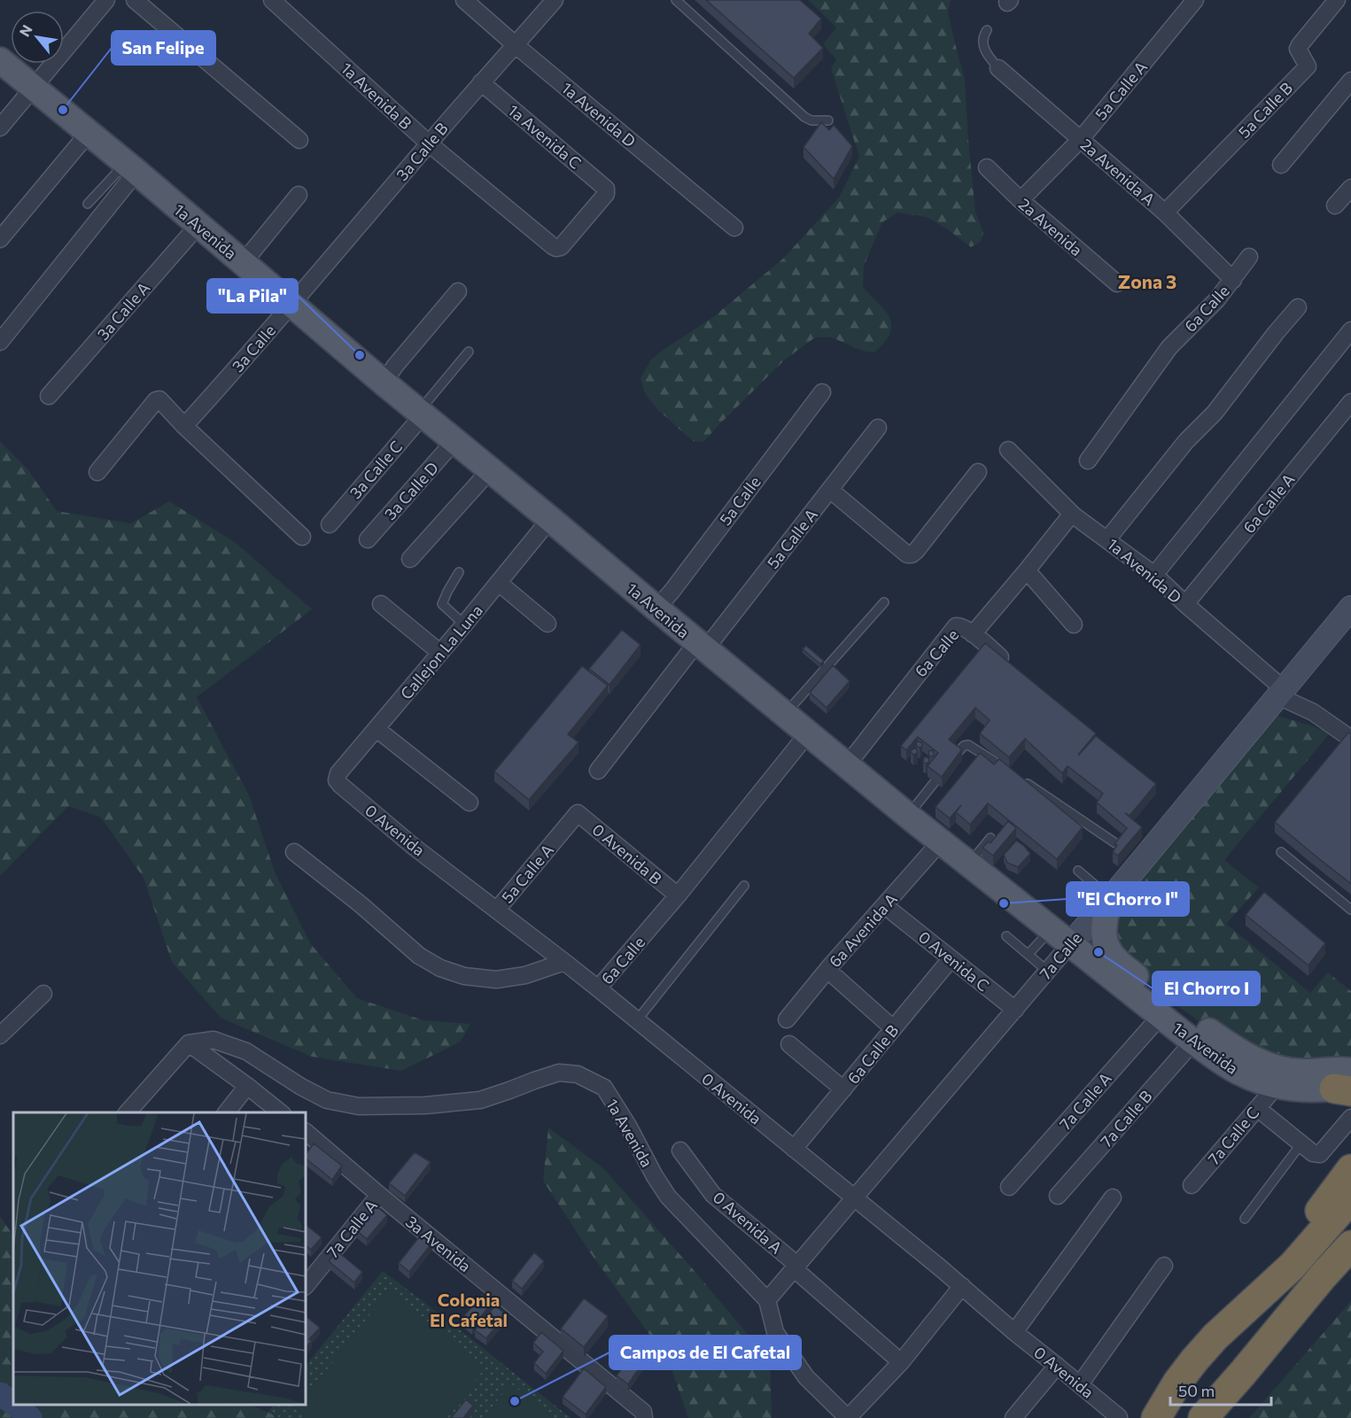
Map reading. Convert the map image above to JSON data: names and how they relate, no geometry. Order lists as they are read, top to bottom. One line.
{"streets":{"main road":["1a Avenida"],"street":["5a Calle A","1a Avenida B","5a Calle B","1a Avenida D","1a Avenida C","3a Calle B","2a Avenida A","2a Avenida","6a Calle","3a Calle A","3a Calle","3a Calle C","3a Calle D","5a Calle","6a Calle A","Callejon La Luna","0 Avenida","0 Avenida B","6a Avenida A","7a Calle","0 Avenida C","6a Calle B","7a Calle A","7a Calle B","7a Calle C","0 Avenida A","3a Avenida"]},"crossings":[["5a Calle A","2a Avenida A"],["5a Calle A","2a Avenida"],["5a Calle A","1a Avenida"],["5a Calle A","0 Avenida"],["5a Calle A","0 Avenida B"],["1a Avenida B","1a Avenida C"],["1a Avenida B","3a Calle B"],["5a Calle B","2a Avenida A"],["1a Avenida D","3a Calle B"],["1a Avenida D","6a Calle"],["1a Avenida D","6a Calle A"],["1a Avenida D","7a Calle"],["1a Avenida C","3a Calle B"],["3a Calle B","1a Avenida"],["3a Calle B","3a Calle"],["2a Avenida A","6a Calle"],["1a Avenida","6a Calle"],["1a Avenida","3a Calle A"],["1a Avenida","3a Calle"],["1a Avenida","3a Calle C"],["1a Avenida","3a Calle D"],["1a Avenida","5a Calle"],["1a Avenida","Callejon La Luna"],["1a Avenida","6a Avenida A"],["1a Avenida","7a Calle"],["1a Avenida","7a Calle A"],["1a Avenida","7a Calle B"],["1a Avenida","7a Calle C"],["6a Calle","0 Avenida"],["6a Calle","0 Avenida B"],["Callejon La Luna","0 Avenida"],["0 Avenida","7a Calle"],["0 Avenida","6a Calle B"],["7a Calle","0 Avenida C"],["7a Calle","0 Avenida A"],["0 Avenida C","6a Calle B"],["7a Calle A","3a Avenida"]],"districts":["Zona 3","Colonia El Cafetal"],"places":["San Felipe","\"La Pila\"","\"El Chorro I\"","El Chorro I","Campos de El Cafetal"],"scale_bar":"50 m","north":"top left"}
